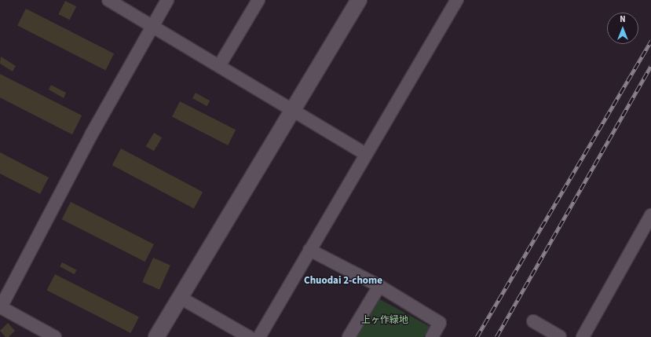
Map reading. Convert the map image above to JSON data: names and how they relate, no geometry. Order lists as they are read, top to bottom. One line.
{"districts":["Chuodai 2-chome"],"parks":["上ヶ作緑地"],"north":"top"}
